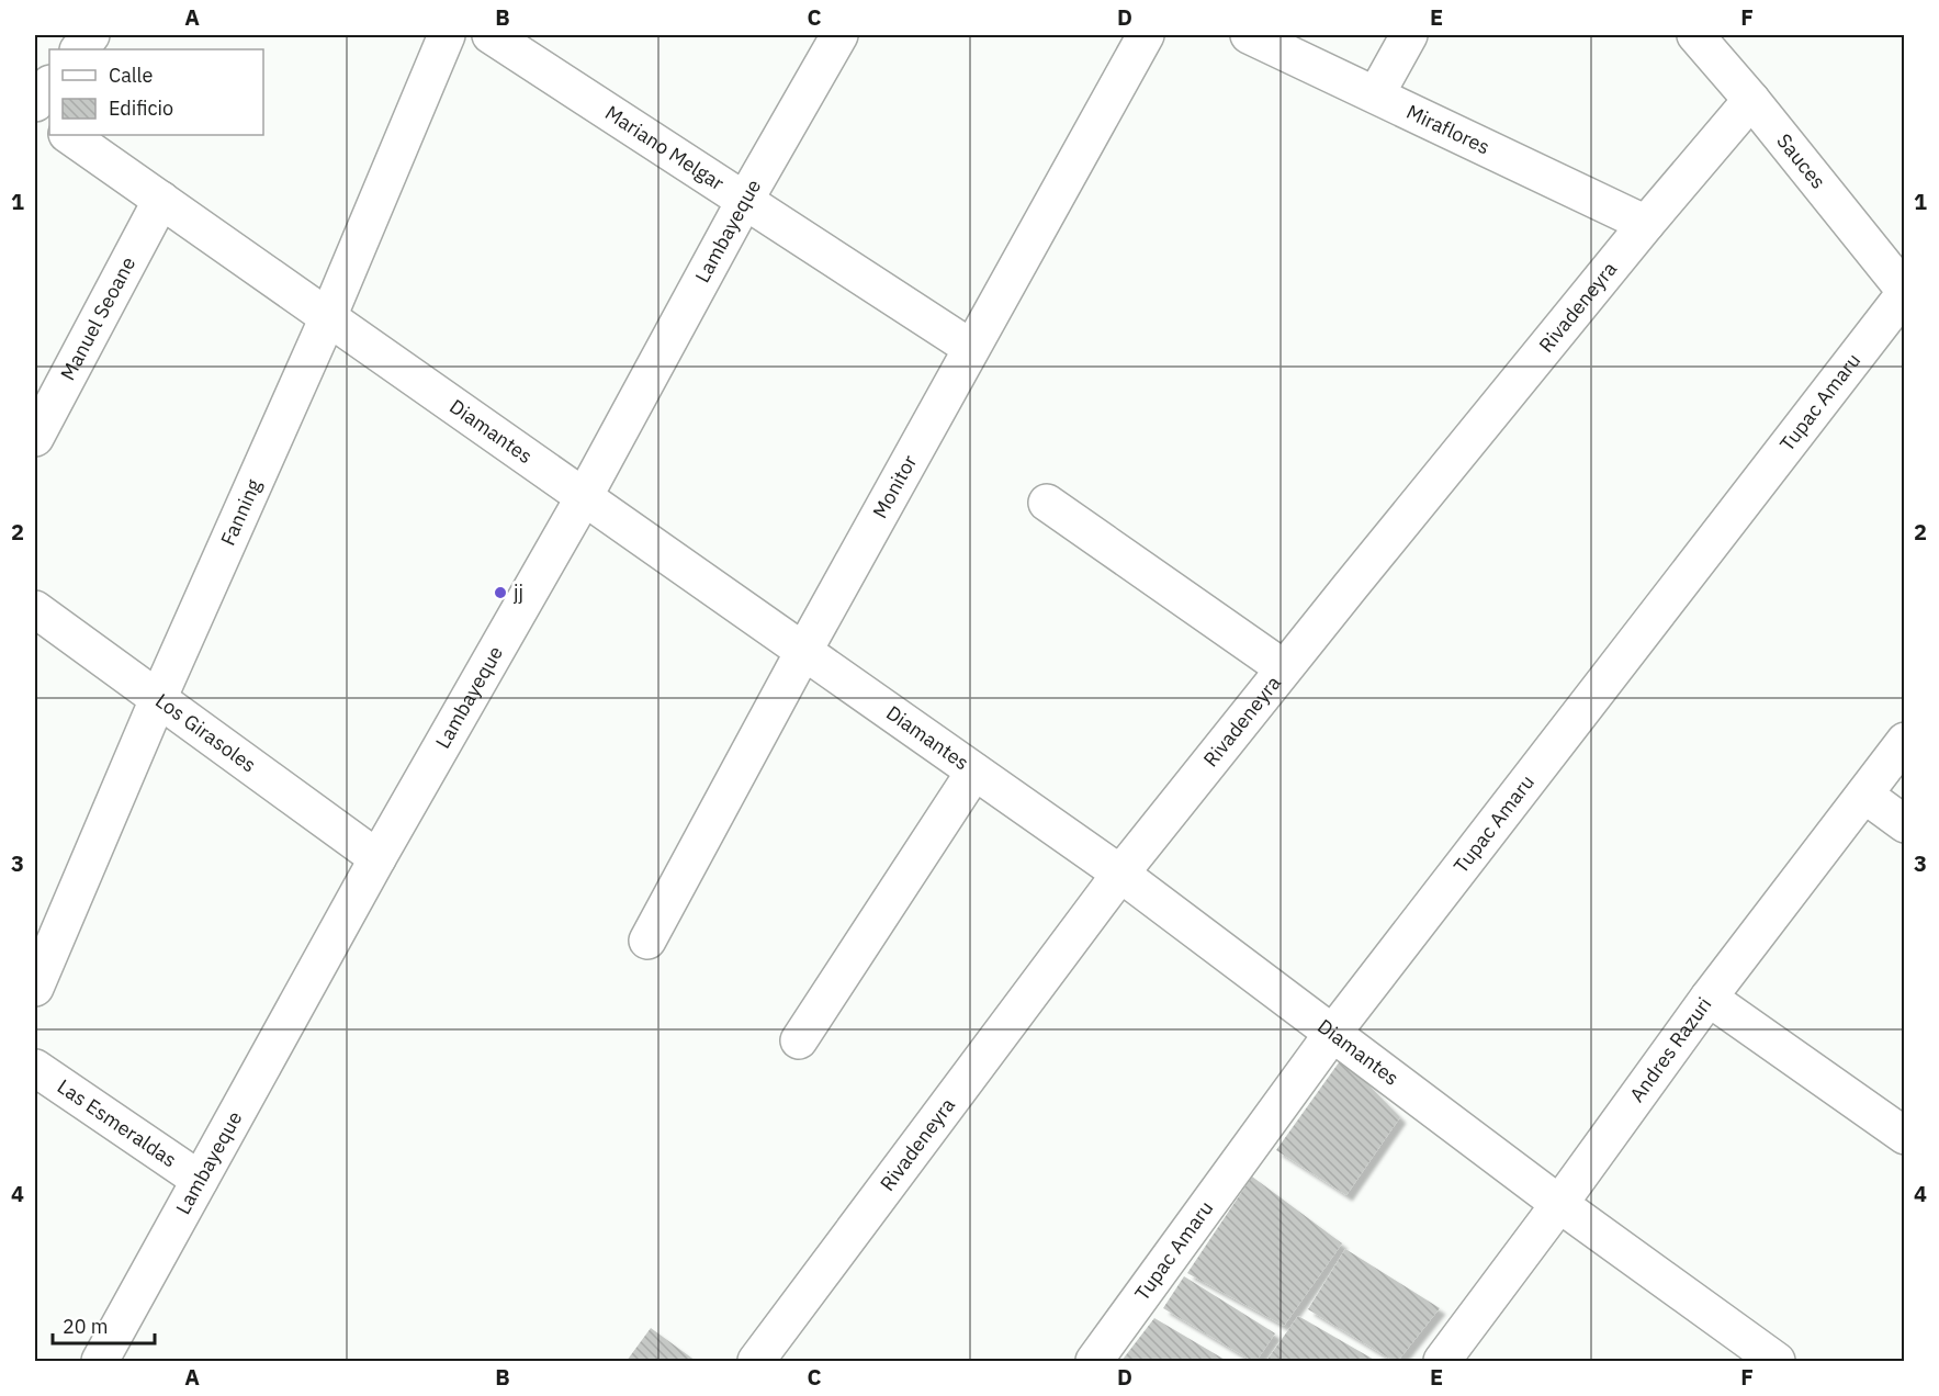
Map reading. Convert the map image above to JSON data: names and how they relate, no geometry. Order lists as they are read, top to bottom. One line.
{"streets":{"street":["Miraflores","Mariano Melgar","Sauces","Lambayeque","Rivadeneyra","Manuel Seoane","Tupac Amaru","Diamantes","Monitor","Fanning","Los Girasoles","Andres Razuri","Las Esmeraldas"]},"crossings":[["Miraflores","Rivadeneyra"],["Mariano Melgar","Lambayeque"],["Mariano Melgar","Monitor"],["Sauces","Rivadeneyra"],["Sauces","Tupac Amaru"],["Lambayeque","Diamantes"],["Lambayeque","Los Girasoles"],["Lambayeque","Las Esmeraldas"],["Rivadeneyra","Diamantes"],["Manuel Seoane","Diamantes"],["Tupac Amaru","Diamantes"],["Diamantes","Monitor"],["Diamantes","Fanning"],["Diamantes","Andres Razuri"],["Fanning","Los Girasoles"]],"places":["jj"],"legend":["Calle","Edificio"],"scale_bar":"20 m","grid":{"columns":["A","B","C","D","E","F"],"rows":["1","2","3","4"]}}
